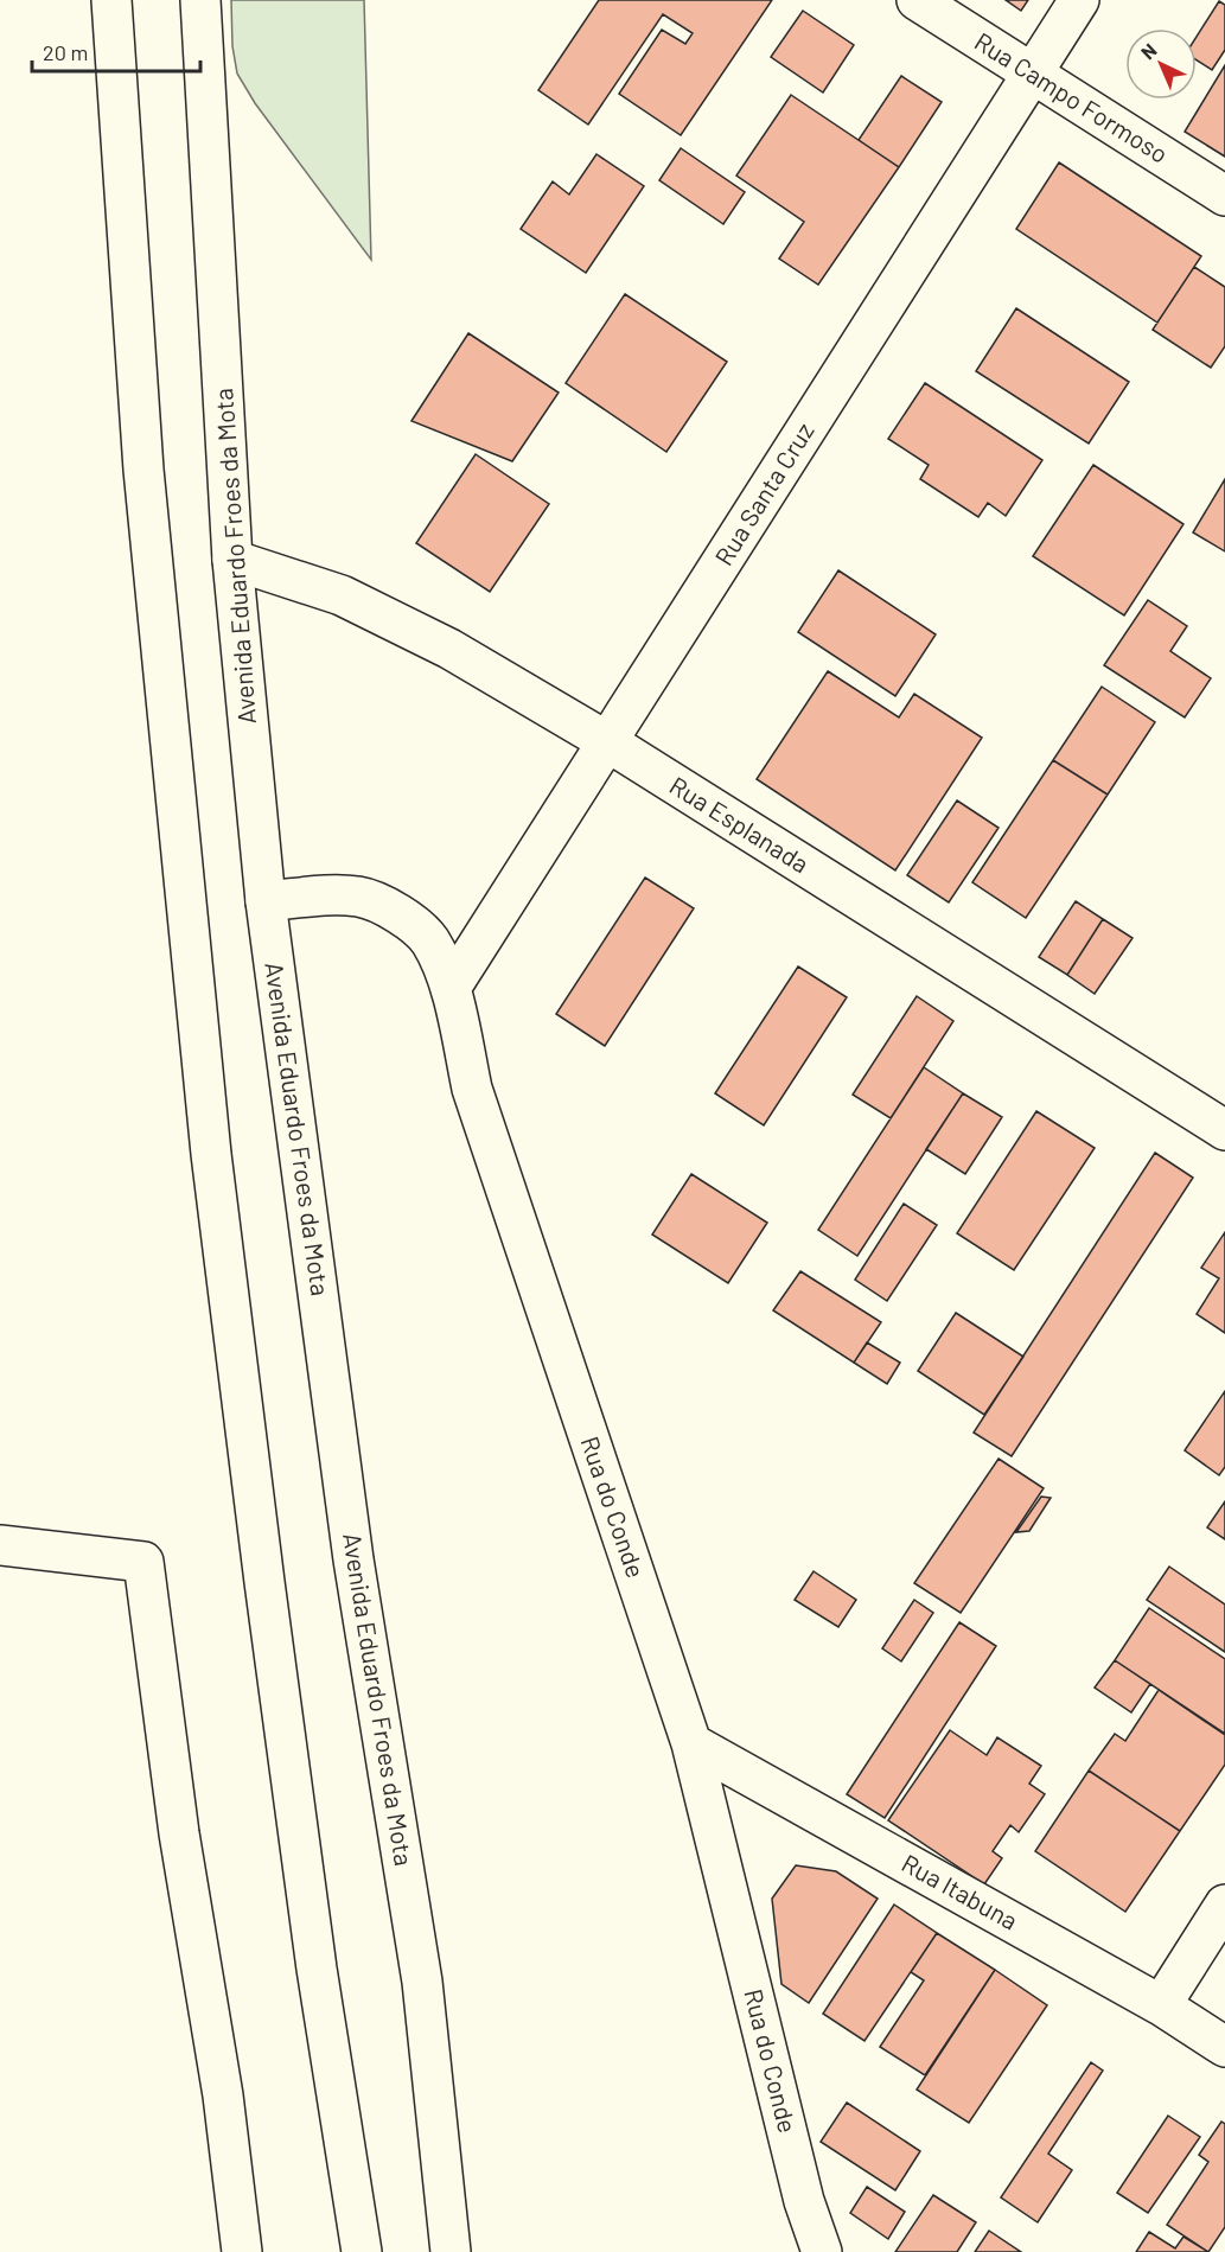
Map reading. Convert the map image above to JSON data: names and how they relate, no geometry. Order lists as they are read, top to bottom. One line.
{"streets":{"main road":["Rua Campo Formoso","Rua Santa Cruz","Avenida Eduardo Froes da Mota","Rua Esplanada","Rua do Conde","Rua Itabuna"]},"crossings":[["Rua Campo Formoso","Rua Santa Cruz"],["Rua Santa Cruz","Rua Esplanada"],["Rua Santa Cruz","Rua do Conde"],["Avenida Eduardo Froes da Mota","Rua Esplanada"],["Avenida Eduardo Froes da Mota","Rua do Conde"],["Rua do Conde","Rua Itabuna"]],"scale_bar":"20 m","north":"top left"}
